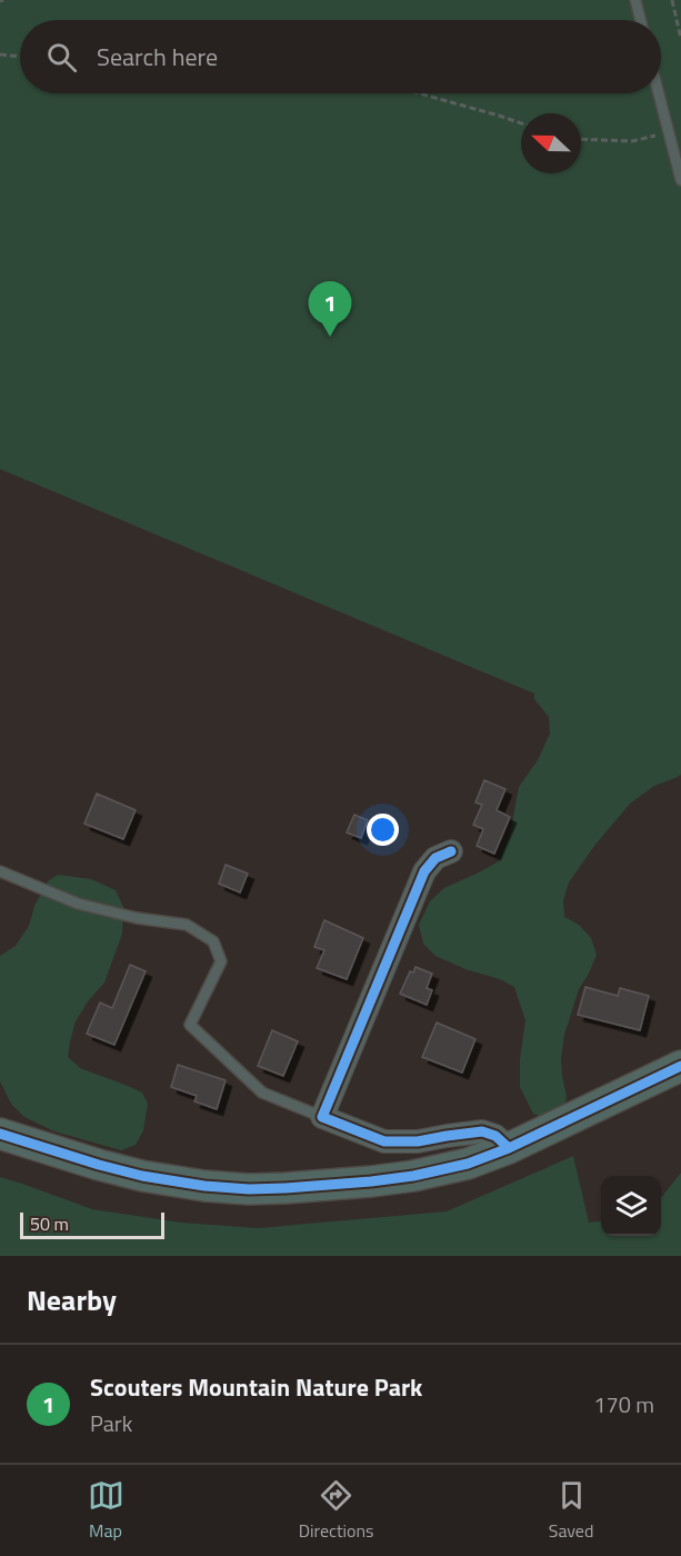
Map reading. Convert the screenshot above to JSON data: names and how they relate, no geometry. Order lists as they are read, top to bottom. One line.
{"scale_bar":"50 m","north":"left","page":{"search":"Search here","pins":"1","scale":"50 m","heading":"Nearby","list":[{"mark":"1","name":"Scouters Mountain Nature Park","note":"Park","value":"170 m"}],"nav":["Map","Directions","Saved"]}}
